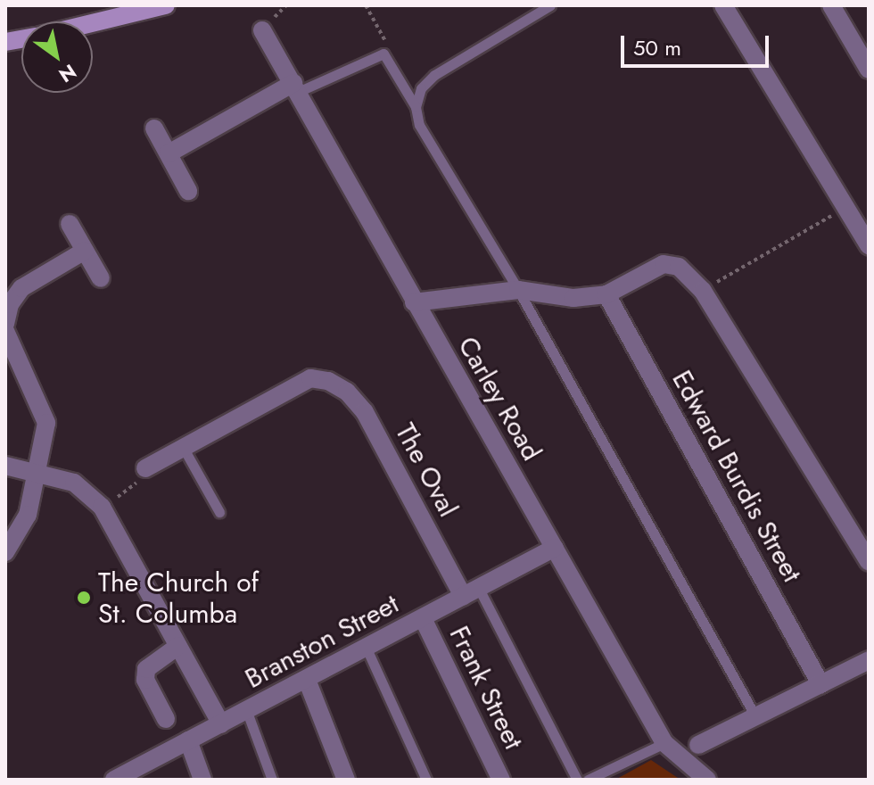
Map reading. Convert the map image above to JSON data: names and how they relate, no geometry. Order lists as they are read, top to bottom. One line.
{"streets":{"street":["Carley Road","The Oval","Edward Burdis Street","Branston Street","Frank Street"]},"crossings":[["Carley Road","Branston Street"],["The Oval","Branston Street"],["Branston Street","Frank Street"]],"places":["The Church of St. Columba"],"scale_bar":"50 m","north":"bottom right"}
